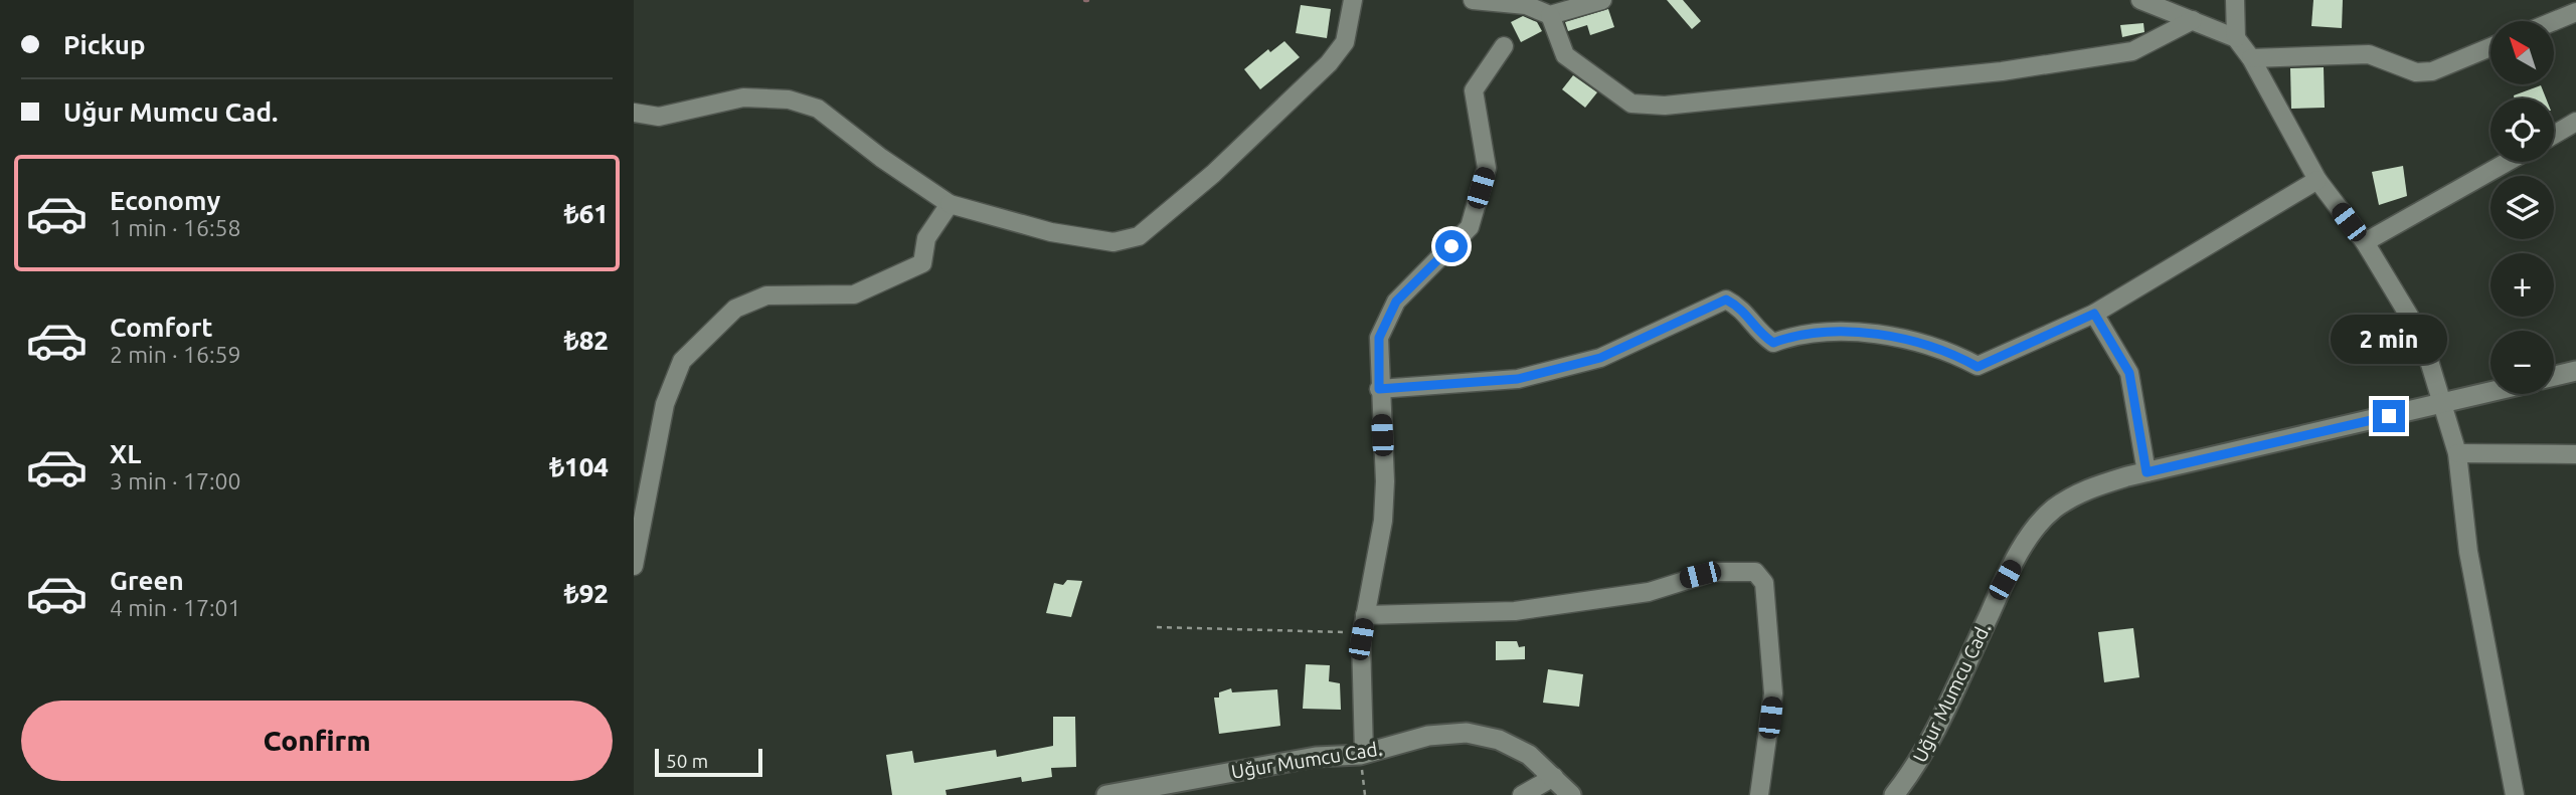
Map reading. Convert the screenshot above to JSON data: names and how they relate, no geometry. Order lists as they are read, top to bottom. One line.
{"streets":{"street":["Uğur Mumcu Cad."]},"scale_bar":"50 m","north":"top left","page":{"banner":["Pickup","Uğur Mumcu Cad."],"map_buttons":["+","−"],"list":[{"name":"Economy","note":"1 min · 16:58","value":"₺61"},{"name":"Comfort","note":"2 min · 16:59","value":"₺82"},{"name":"XL","note":"3 min · 17:00","value":"₺104"},{"name":"Green","note":"4 min · 17:01","value":"₺92"}],"bubble":"2 min","buttons":"Confirm","scale":"50 m"}}
